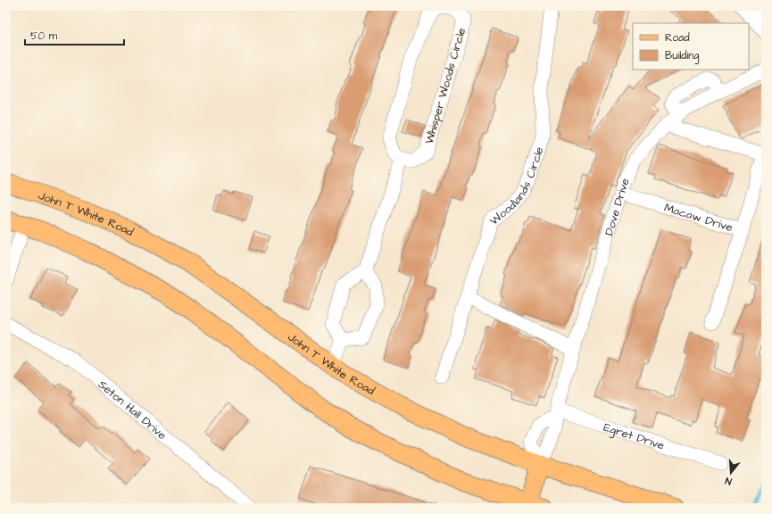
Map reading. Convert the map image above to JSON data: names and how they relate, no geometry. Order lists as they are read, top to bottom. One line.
{"streets":{"main road":["John T White Road"],"street":["Whisper Woods Circle","Woodlands Circle","Dove Drive","Macaw Drive","Seton Hall Drive","Egret Drive"]},"crossings":[["Dove Drive","Macaw Drive"],["Dove Drive","Egret Drive"]],"legend":["Road","Building"],"scale_bar":"50 m","north":"bottom"}
